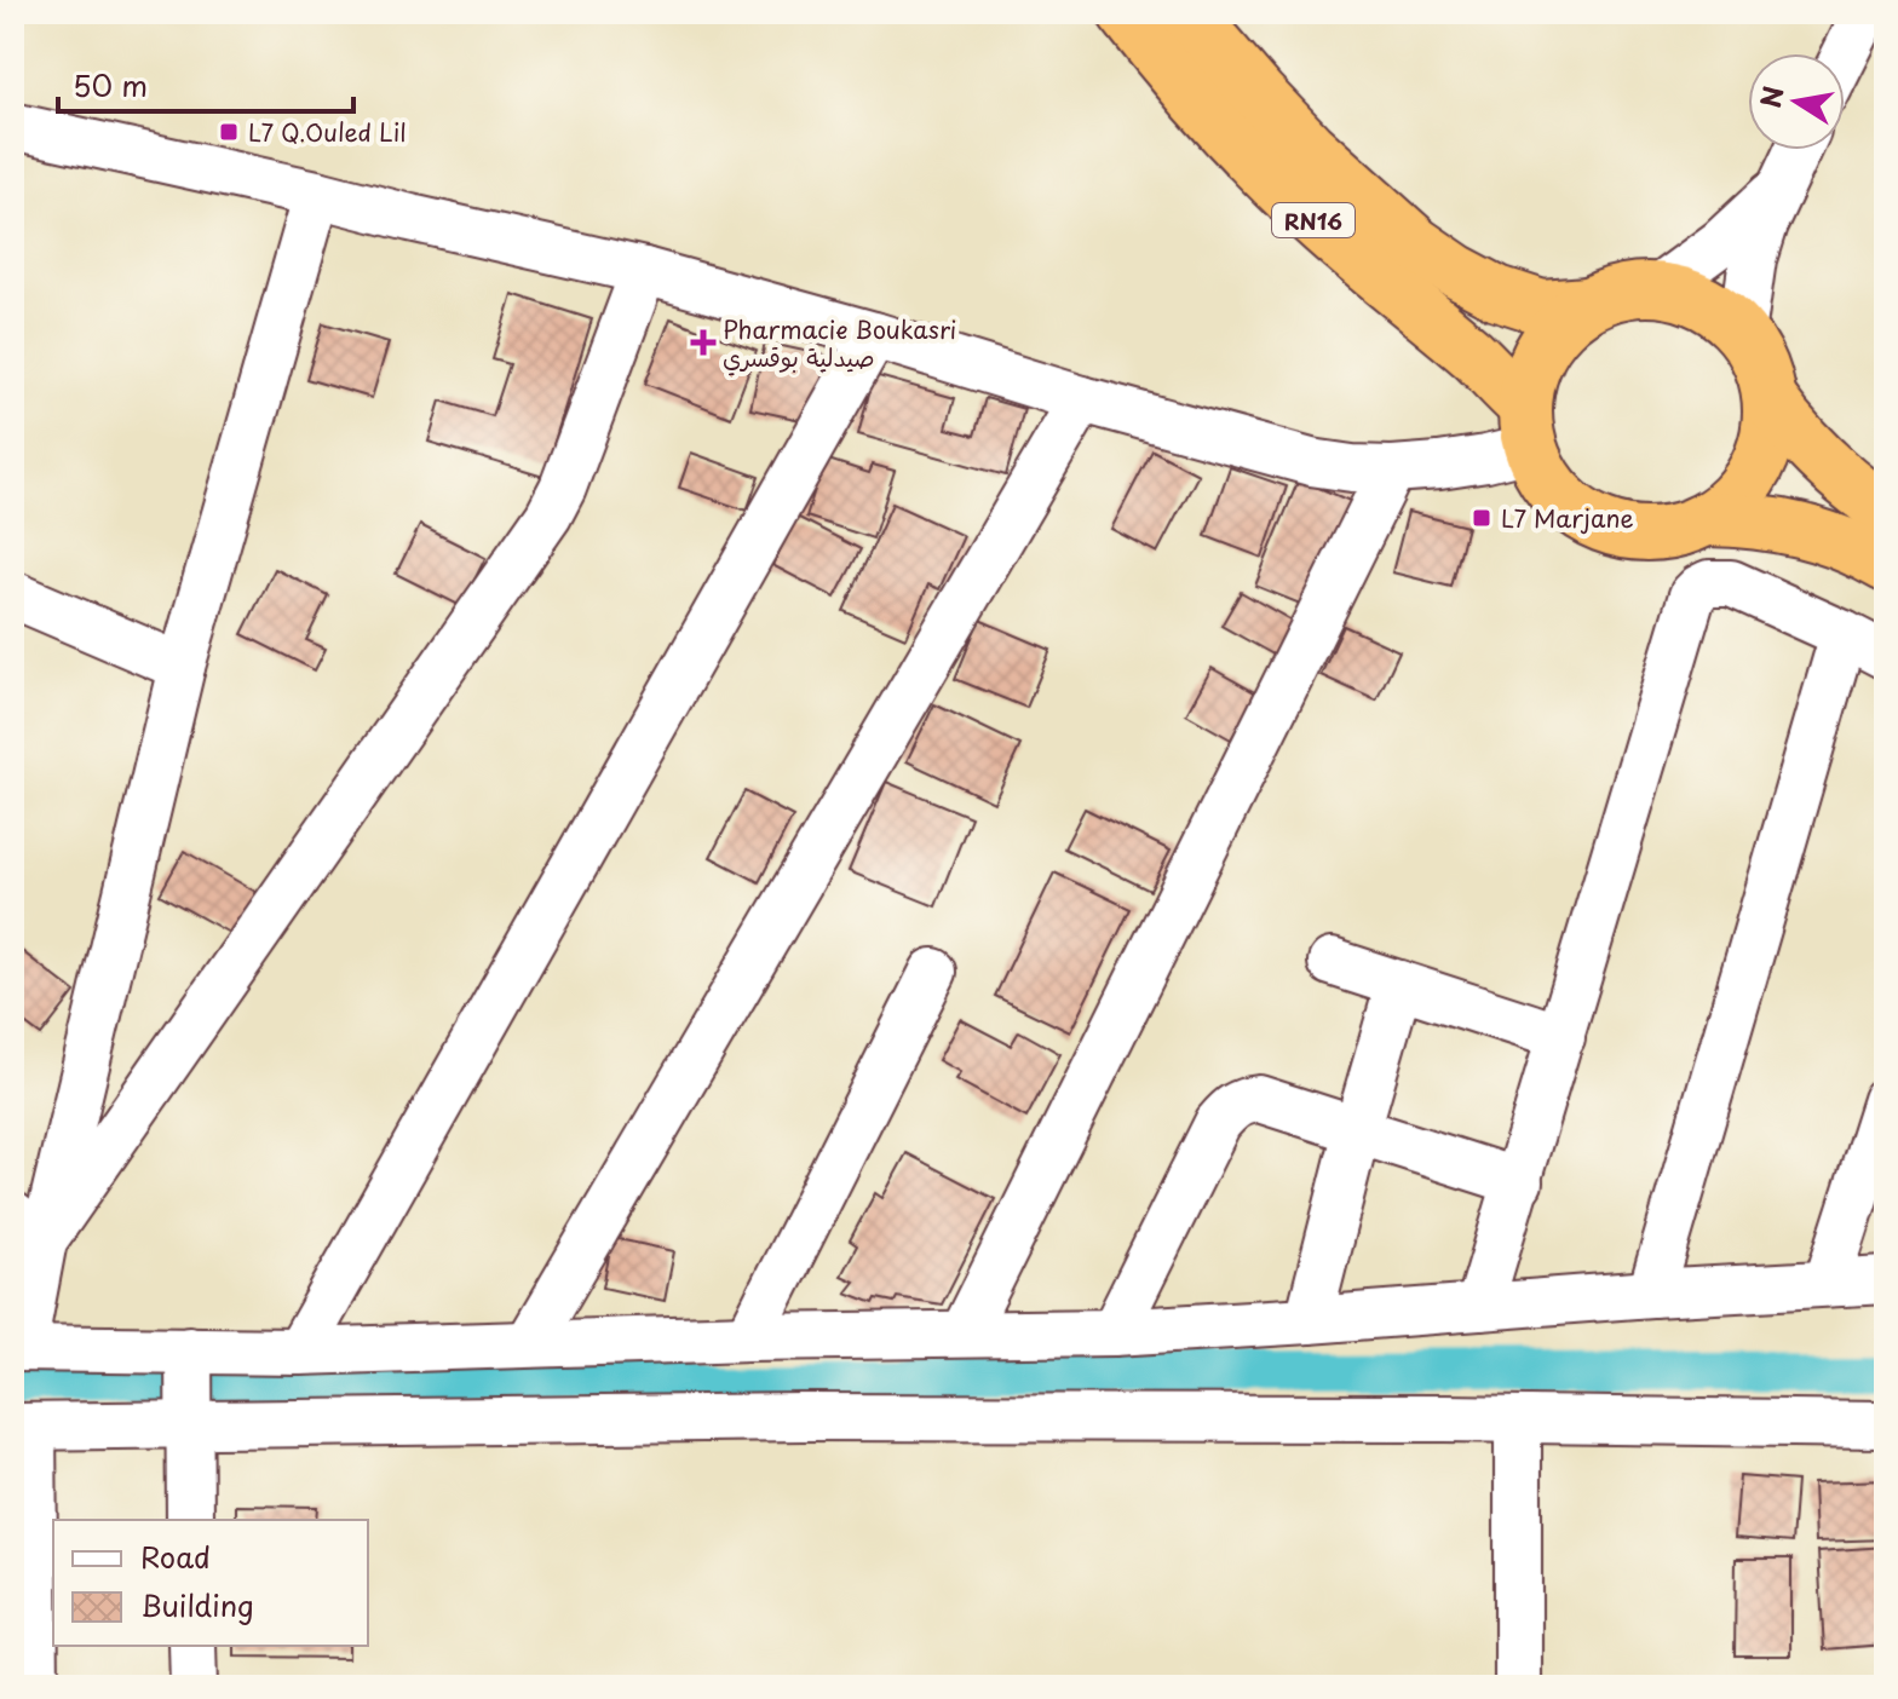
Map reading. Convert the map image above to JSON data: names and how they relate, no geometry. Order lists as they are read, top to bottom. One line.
{"streets":{"highway":["RN16"]},"places":{"transit":["L7 Q.Ouled Lil","L7 Marjane"],"health":["Pharmacie Boukasri صيدلية بوقسري"]},"legend":["Road","Building"],"scale_bar":"50 m","north":"left"}
